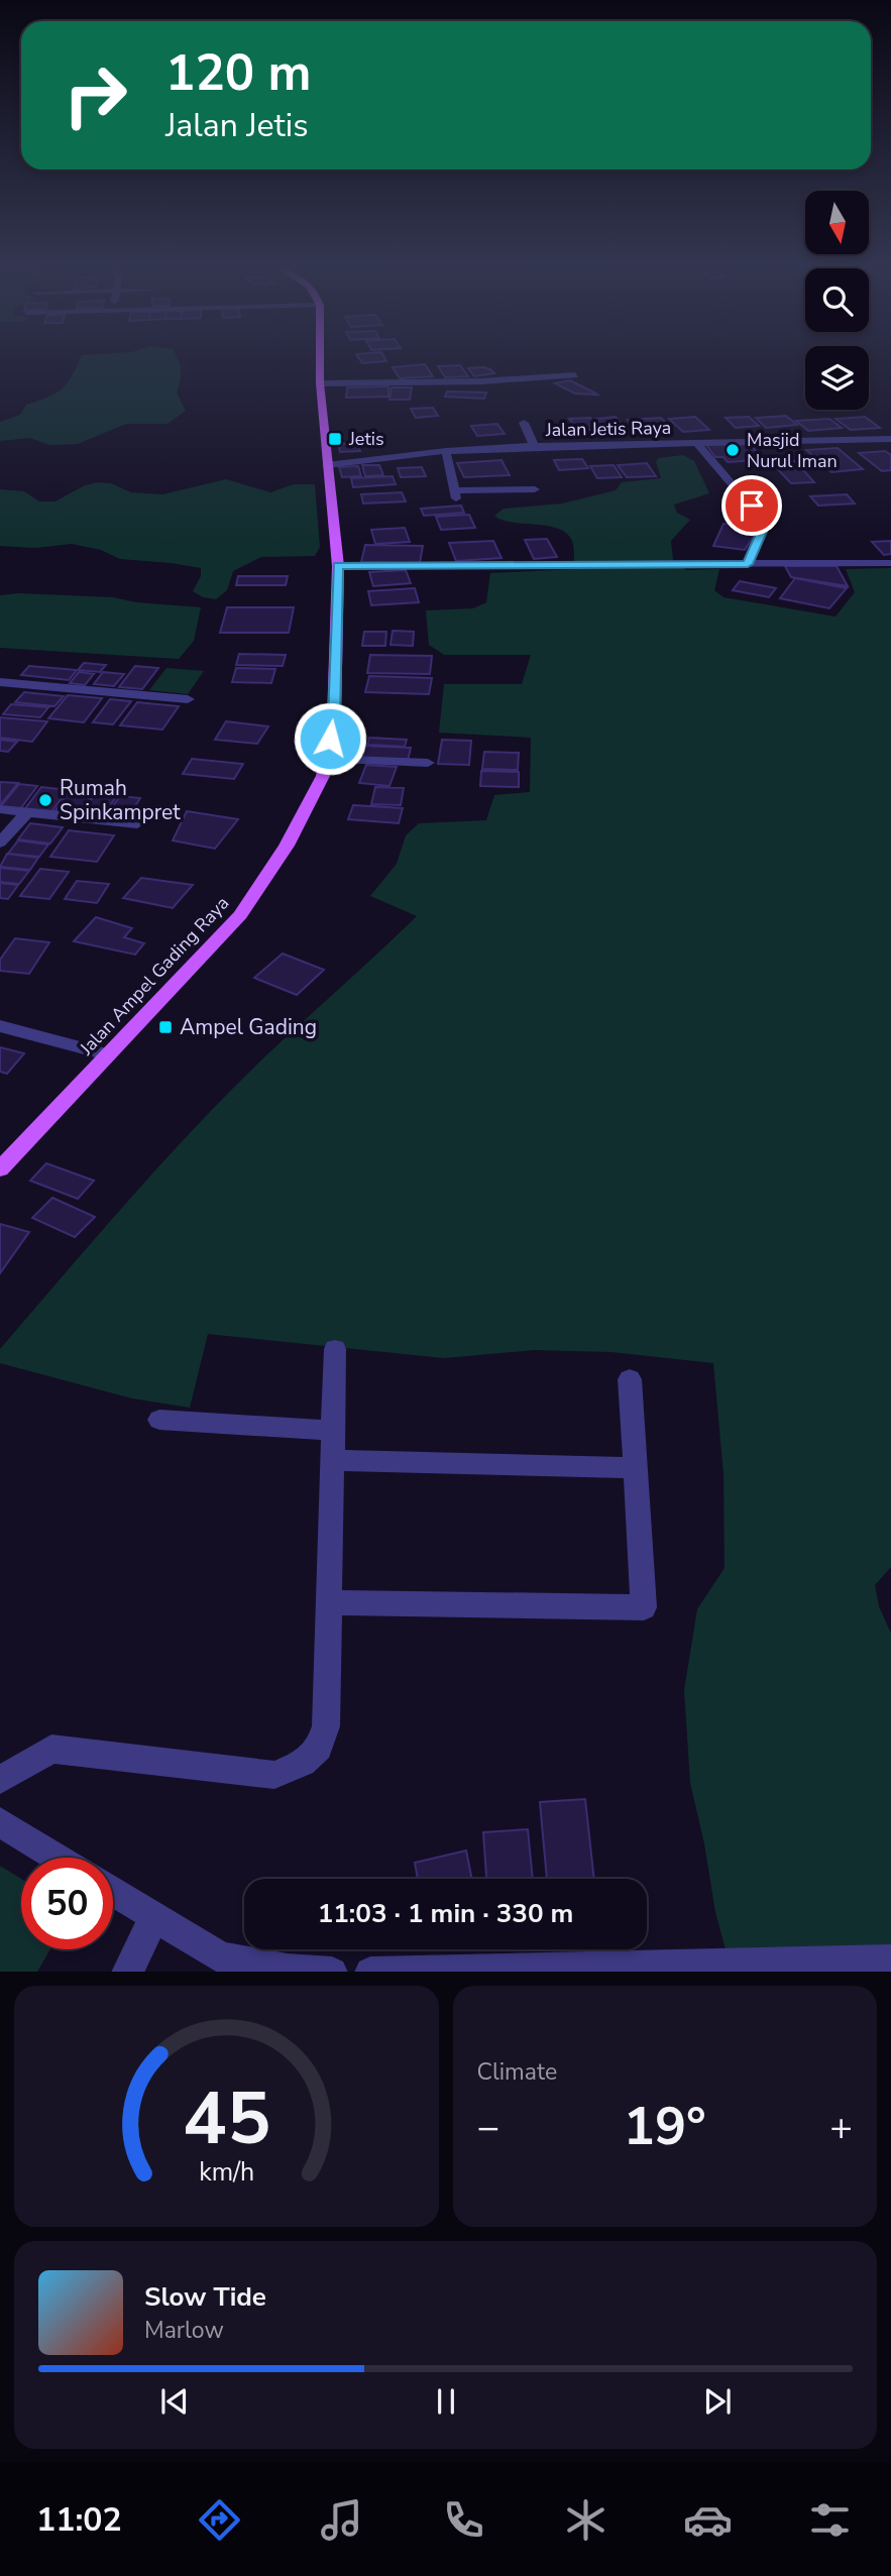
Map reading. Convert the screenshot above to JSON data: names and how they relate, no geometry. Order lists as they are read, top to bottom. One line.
{"streets":{"main road":["Jalan Ampel Gading Raya"],"street":["Jalan Jetis Raya"]},"crossings":[["Jalan Jetis Raya","Jalan Ampel Gading Raya"]],"places":{"transit":["Jetis","Ampel Gading"],"other":["Masjid Nurul Iman","Rumah Spinkampret"]},"north":"bottom","page":{"turn":["120 m","Jalan Jetis"],"limit":"50","trip":"11:03 · 1 min · 330 m","tile":"Climate","heat":["−","19°","+"],"song":["Slow Tide","Marlow"],"tabs":"11:02","gauge":["45","km/h"]}}
